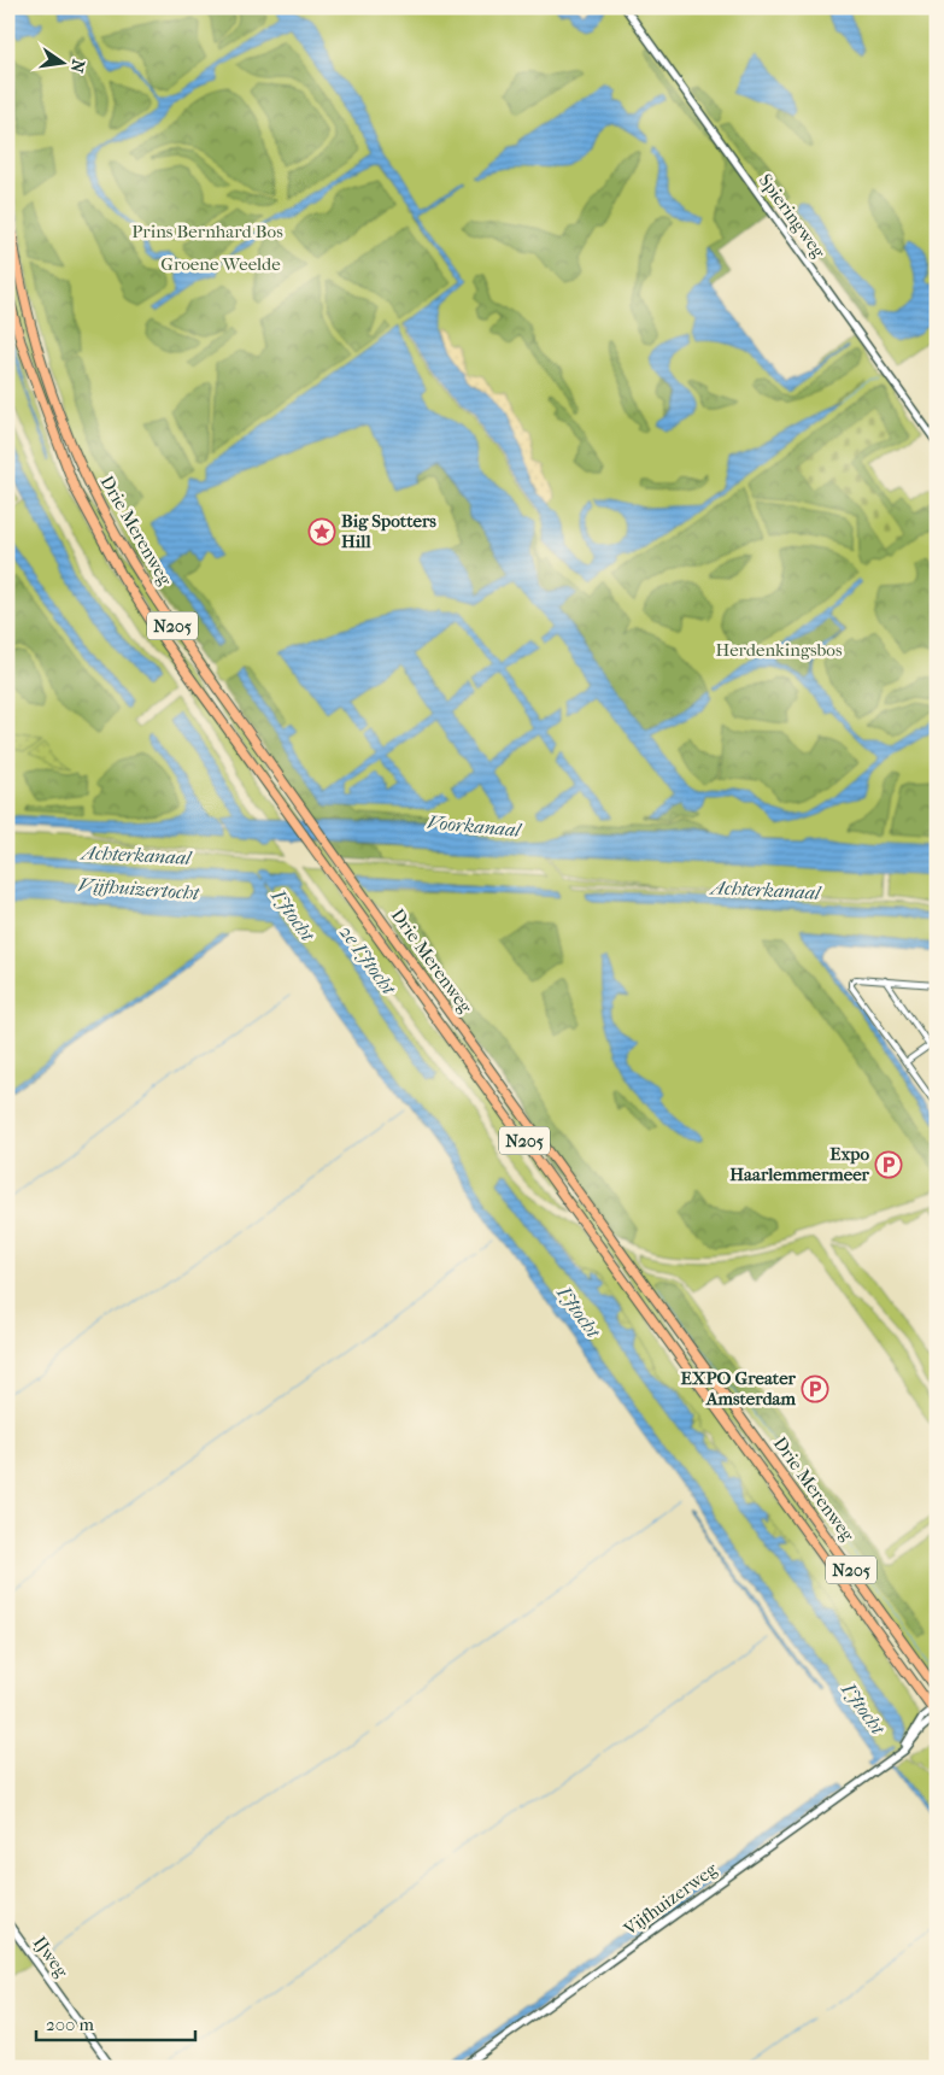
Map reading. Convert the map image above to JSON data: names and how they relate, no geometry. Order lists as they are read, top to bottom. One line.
{"streets":{"highway":["Drie Merenweg","N205"],"street":["Spieringweg","Vijfhuizerweg","IJweg"]},"crossings":[["Drie Merenweg","Vijfhuizerweg"]],"water":["Voorkanaal","Achterkanaal","Vijfhuizertocht","IJtocht","2e IJtocht"],"parks":["Prins Bernhard Bos","Groene Weelde","Herdenkingsbos"],"places":{"place":["Big Spotters Hill"],"parking":["Expo Haarlemmermeer","EXPO Greater Amsterdam"]},"scale_bar":"200 m","north":"right"}
